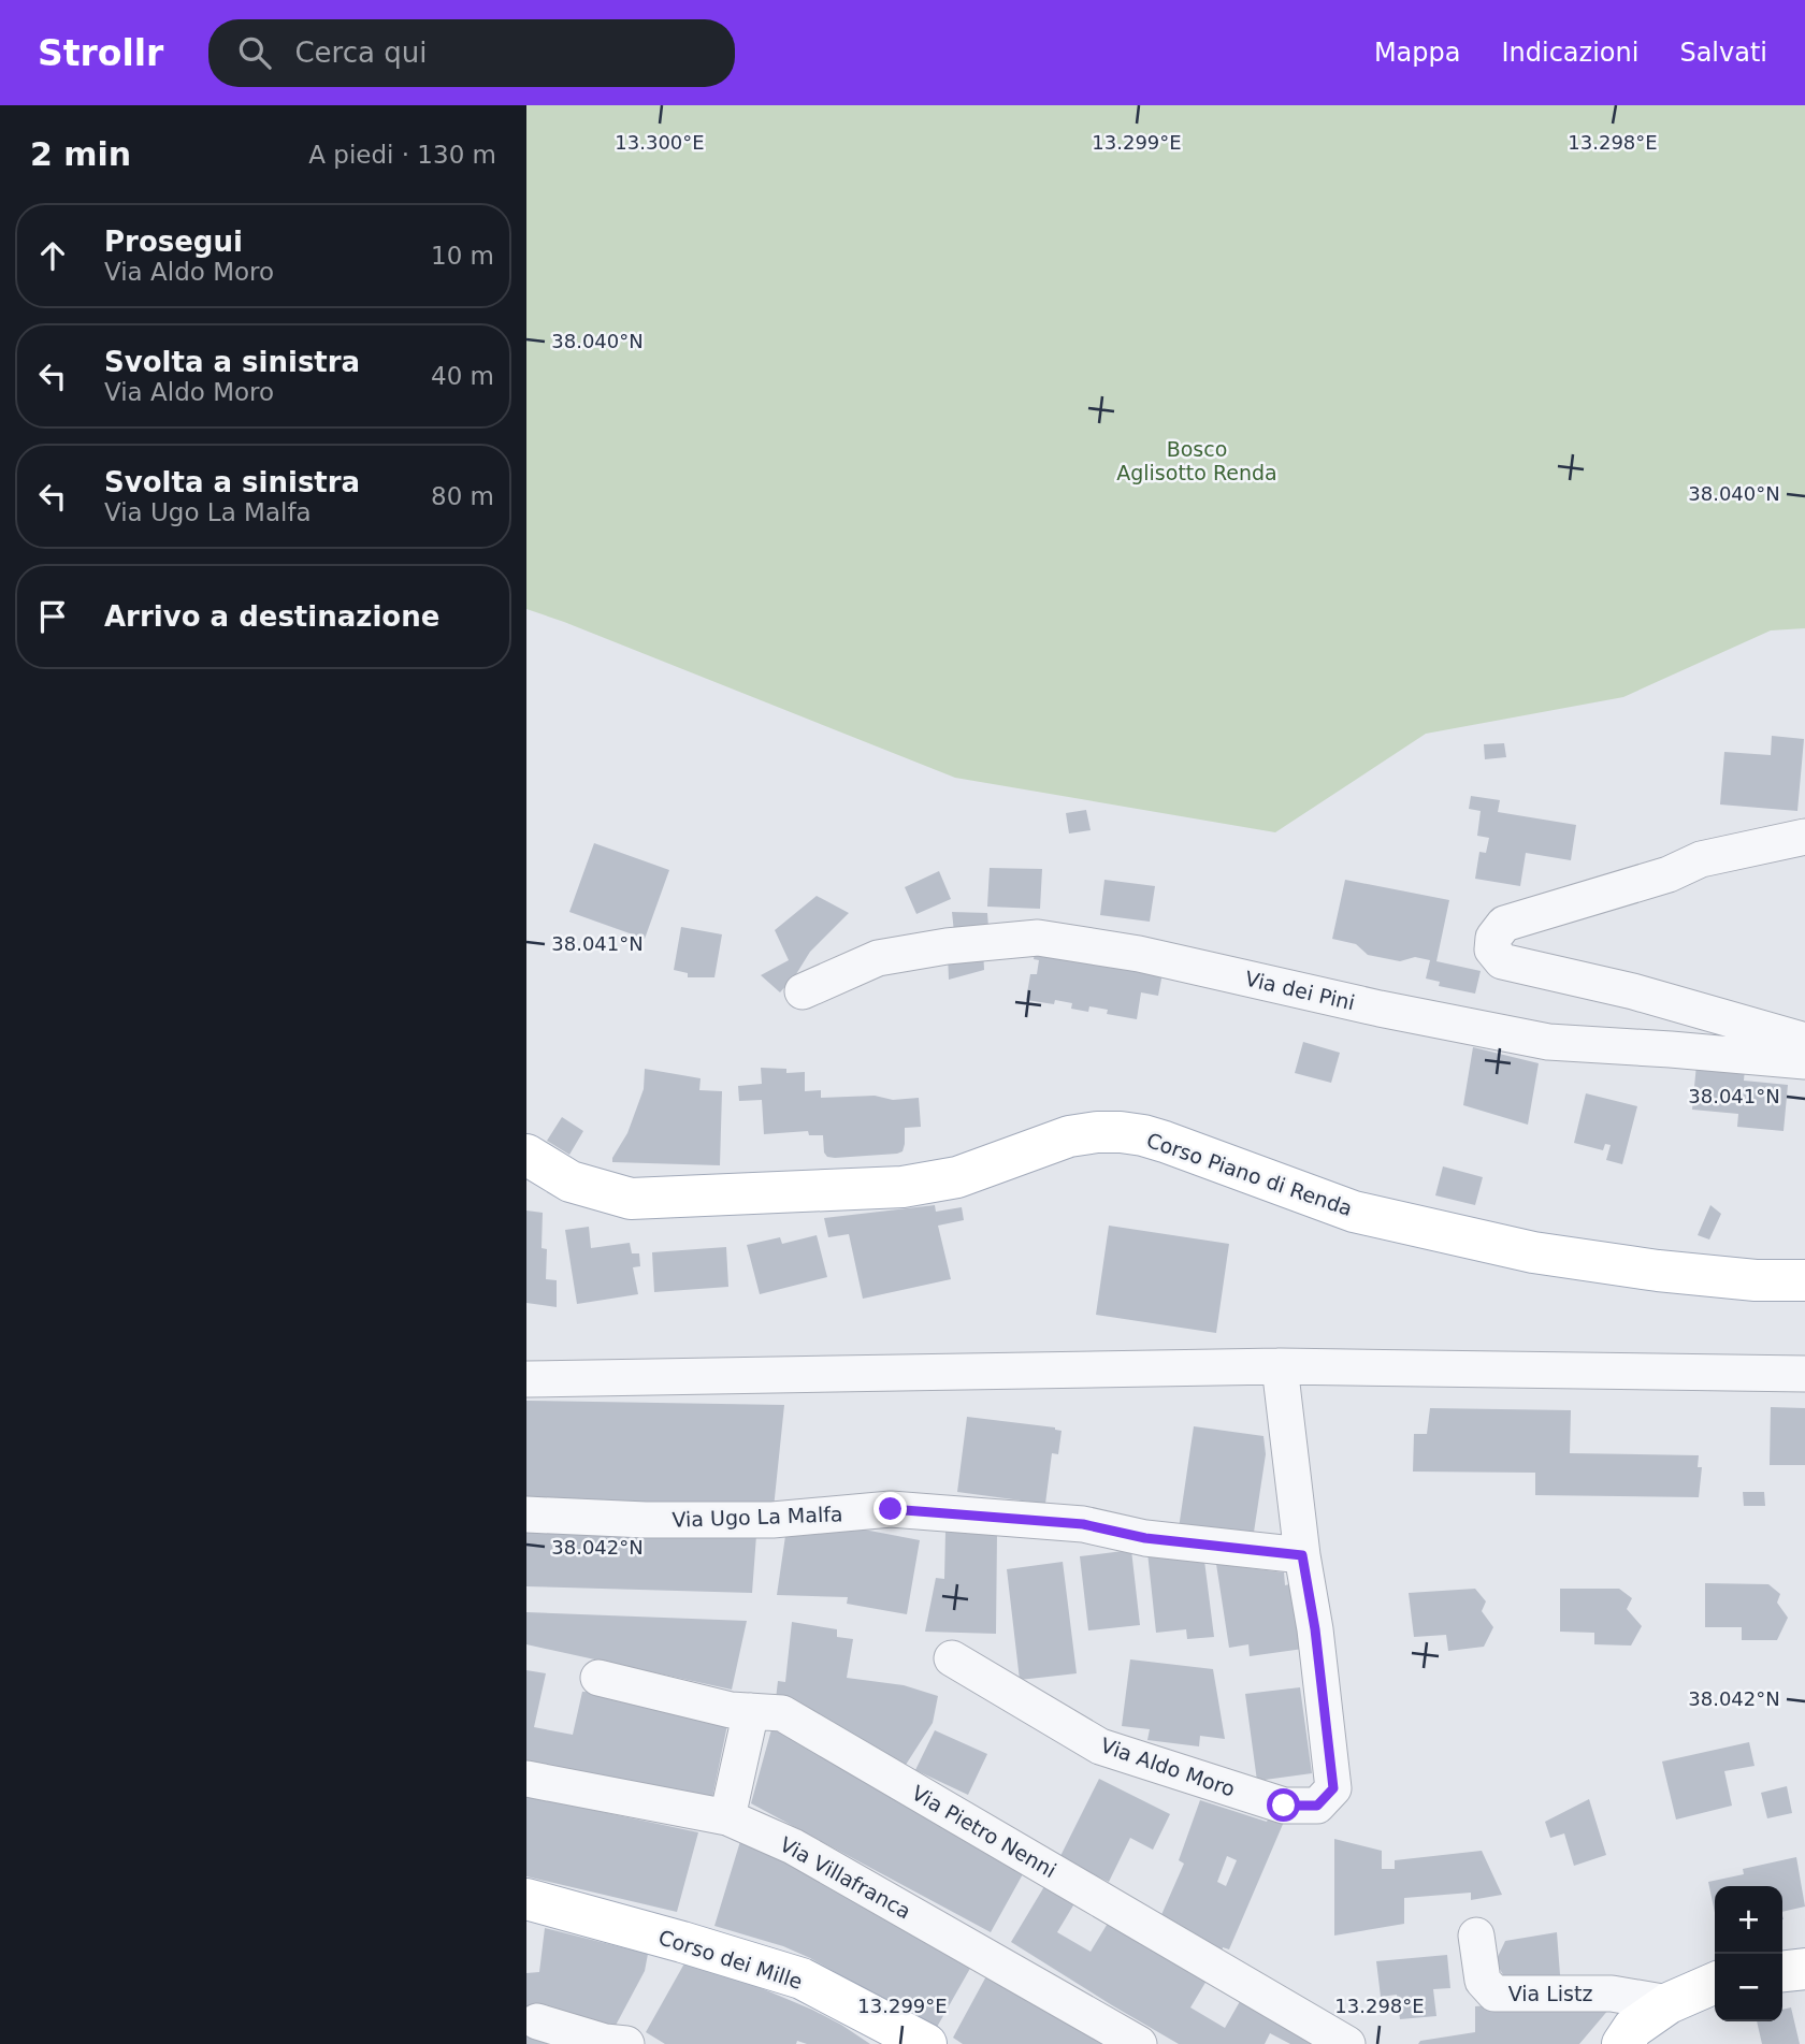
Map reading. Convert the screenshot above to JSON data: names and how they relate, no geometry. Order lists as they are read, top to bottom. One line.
{"streets":{"main road":["Corso Piano di Renda","Corso dei Mille"],"street":["Via dei Pini","Via Ugo La Malfa","Via Aldo Moro","Via Pietro Nenni","Via Villafranca","Via Listz"]},"crossings":[["Via Ugo La Malfa","Via Aldo Moro"]],"parks":["Bosco Aglisotto Renda"],"page":{"header":"Strollr","search":"Cerca qui","nav":["Mappa","Indicazioni","Salvati"],"heading":["2 min","A piedi · 130 m"],"list":[["Prosegui","Via Aldo Moro","10 m"],["Svolta a sinistra","Via Aldo Moro","40 m"],["Svolta a sinistra","Via Ugo La Malfa","80 m"],"Arrivo a destinazione"],"map_buttons":["+","−"]},"coordinates":["13.300°E","13.299°E","13.298°E","38.040°N","38.041°N","38.042°N"]}
